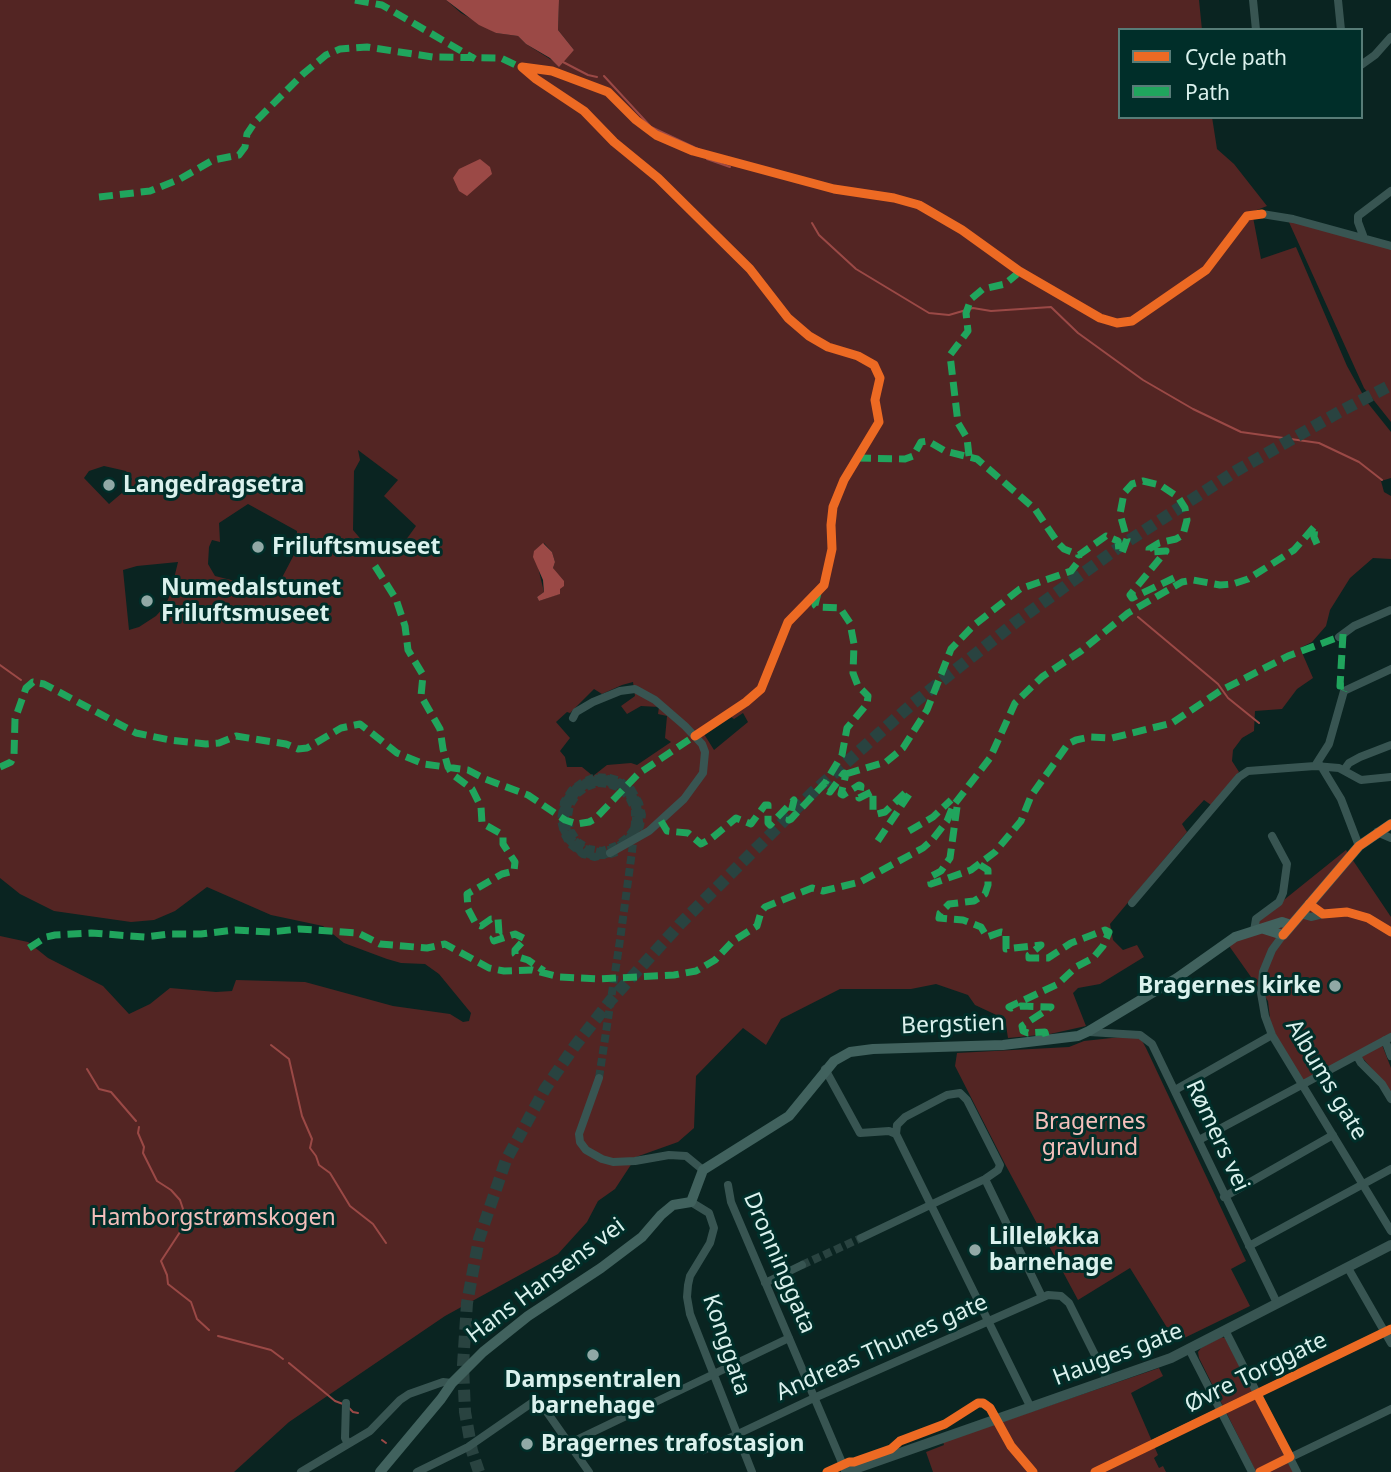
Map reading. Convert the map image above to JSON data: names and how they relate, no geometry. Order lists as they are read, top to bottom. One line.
{"streets":{"main road":["Bergstien","Albums gate","Hans Hansens vei"],"street":["Rømers vei","Dronninggata","Konggata","Andreas Thunes gate","Hauges gate","Øvre Torggate"]},"crossings":[["Bergstien","Albums gate"],["Bergstien","Rømers vei"],["Rømers vei","Hauges gate"],["Dronninggata","Andreas Thunes gate"],["Dronninggata","Hauges gate"],["Hans Hansens vei","Konggata"],["Konggata","Andreas Thunes gate"]],"parks":["Bragernes gravlund","Hamborgstrømskogen"],"places":["Langedragsetra","Friluftsmuseet","Numedalstunet Friluftsmuseet","Bragernes kirke","Lilleløkka barnehage","Dampsentralen barnehage","Bragernes trafostasjon"],"legend":["Cycle path","Path"]}
